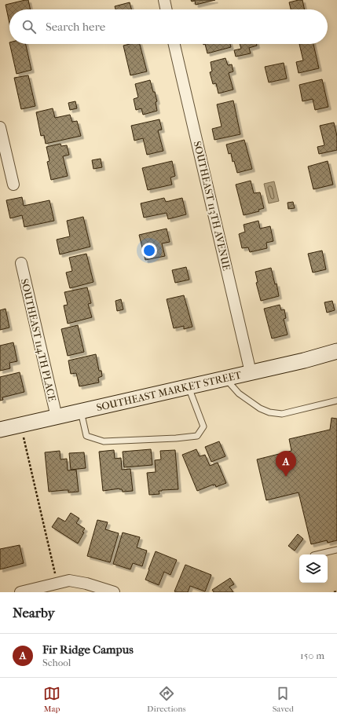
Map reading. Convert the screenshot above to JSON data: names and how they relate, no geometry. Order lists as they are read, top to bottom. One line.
{"streets":{"street":["SOUTHEAST 113TH AVENUE","SOUTHEAST 114TH PLACE","SOUTHEAST MARKET STREET"]},"crossings":[["SOUTHEAST 113TH AVENUE","SOUTHEAST MARKET STREET"],["SOUTHEAST 114TH PLACE","SOUTHEAST MARKET STREET"]],"page":{"search":"Search here","pins":"A","heading":"Nearby","list":[{"mark":"A","name":"Fir Ridge Campus","note":"School","value":"150 m"}],"nav":["Map","Directions","Saved"]}}
